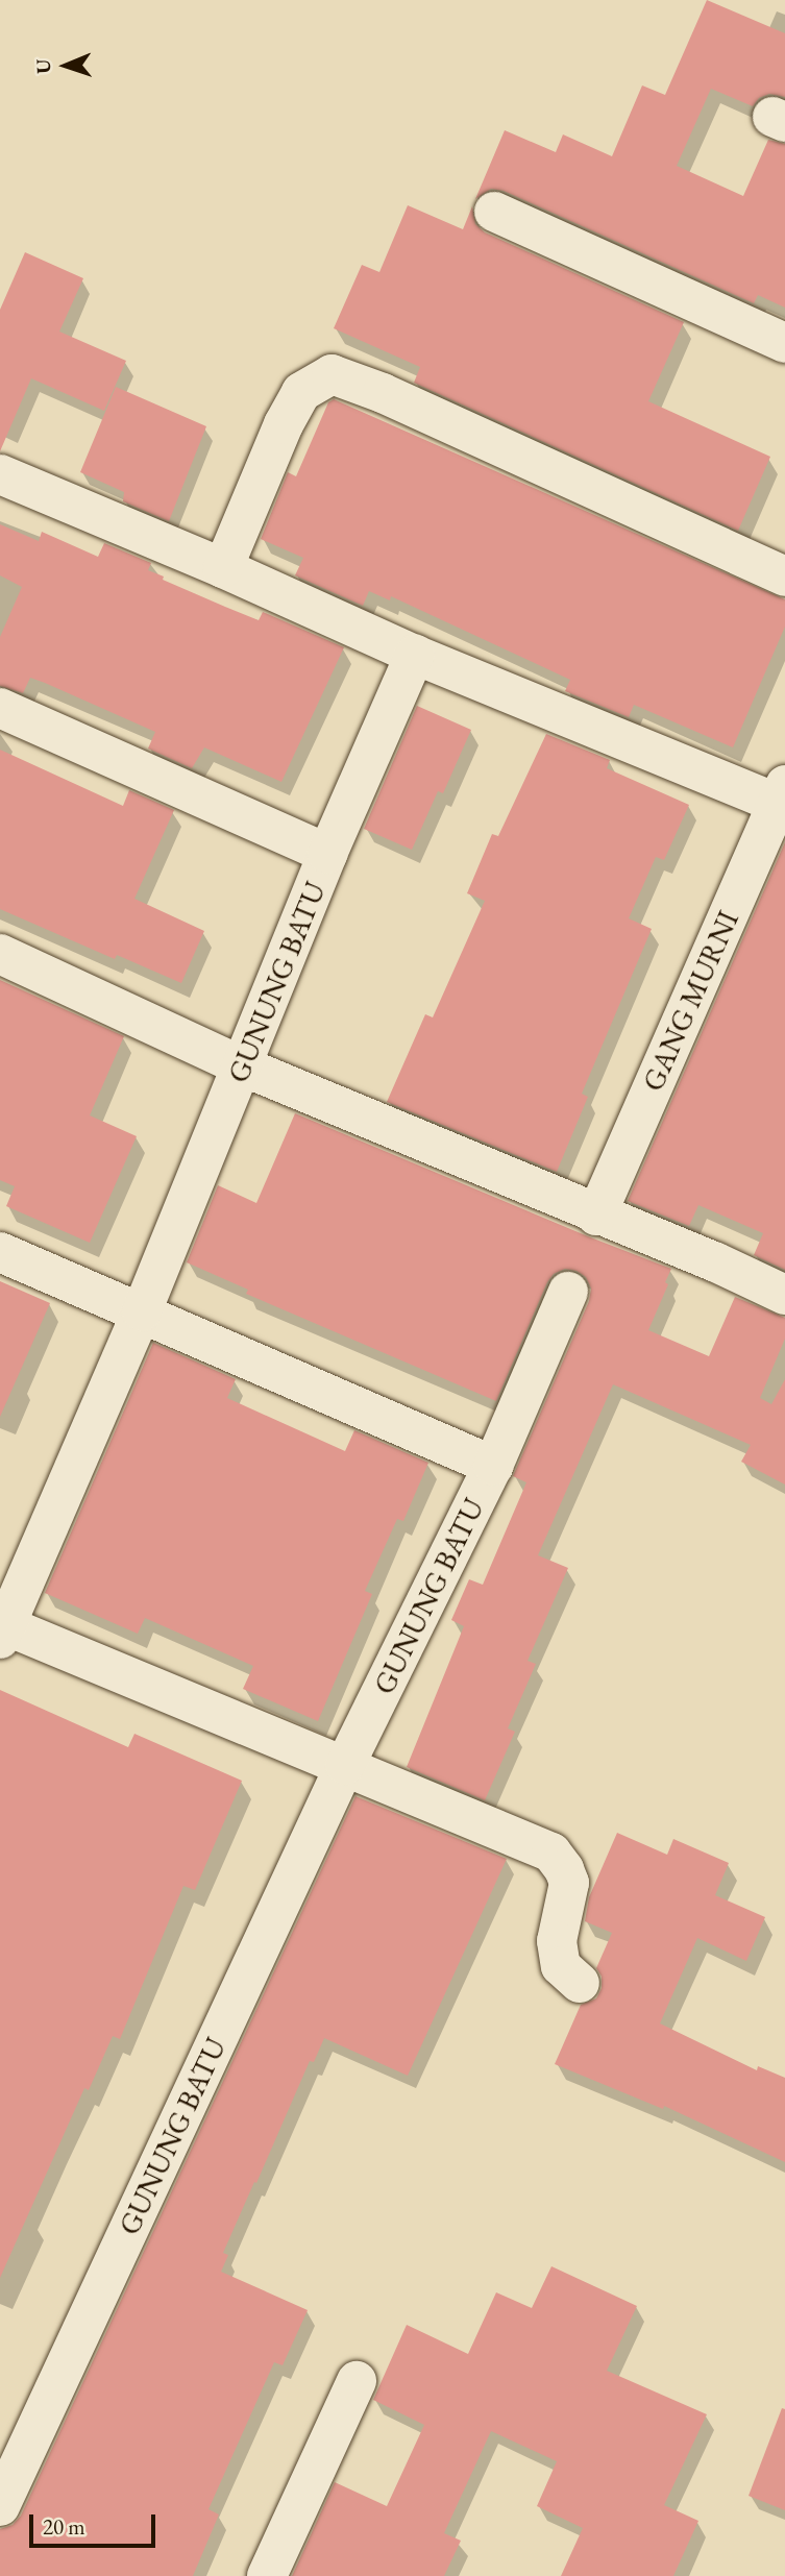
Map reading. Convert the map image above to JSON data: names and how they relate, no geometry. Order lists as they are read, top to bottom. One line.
{"streets":{"street":["GUNUNG BATU","GANG MURNI"]},"scale_bar":"20 m","north":"left"}
